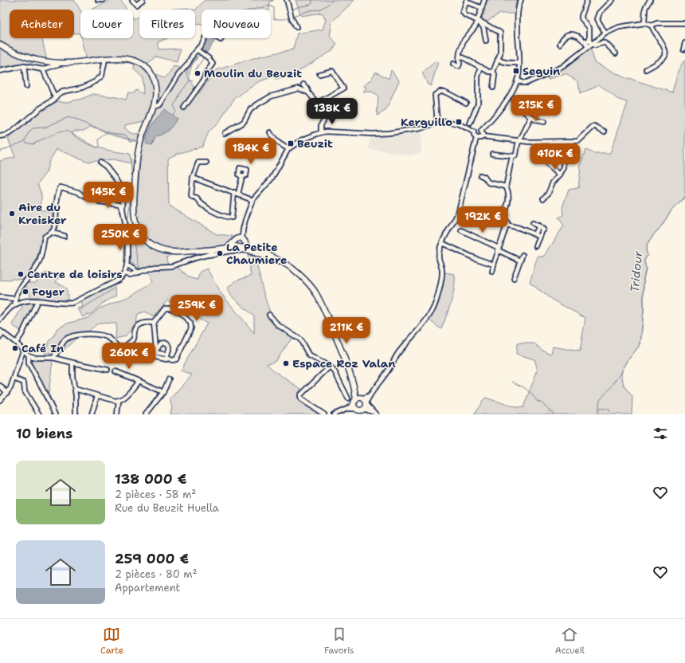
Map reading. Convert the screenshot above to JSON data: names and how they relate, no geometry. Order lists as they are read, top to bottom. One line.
{"water":["Tridour"],"places":{"transit":["Seguin","Kerguillo","Beuzit"],"other":["Moulin du Beuzit","Aire du Kreisker","La Petite Chaumiere","Centre de loisirs","Foyer","Café In","Espace Roz Valan"]},"page":{"chip":["Acheter","Louer","Filtres","Nouveau"],"price":["215K €","138K €","184K €","410K €","145K €","192K €","250K €","259K €","211K €","260K €"],"heading":"10 biens","list":[{"name":"138 000 €","note":"2 pièces · 58 m² · Rue du Beuzit Huella"},{"name":"259 000 €","note":"2 pièces · 80 m² · Appartement"}],"tabs":["Carte","Favoris","Accueil"]}}
